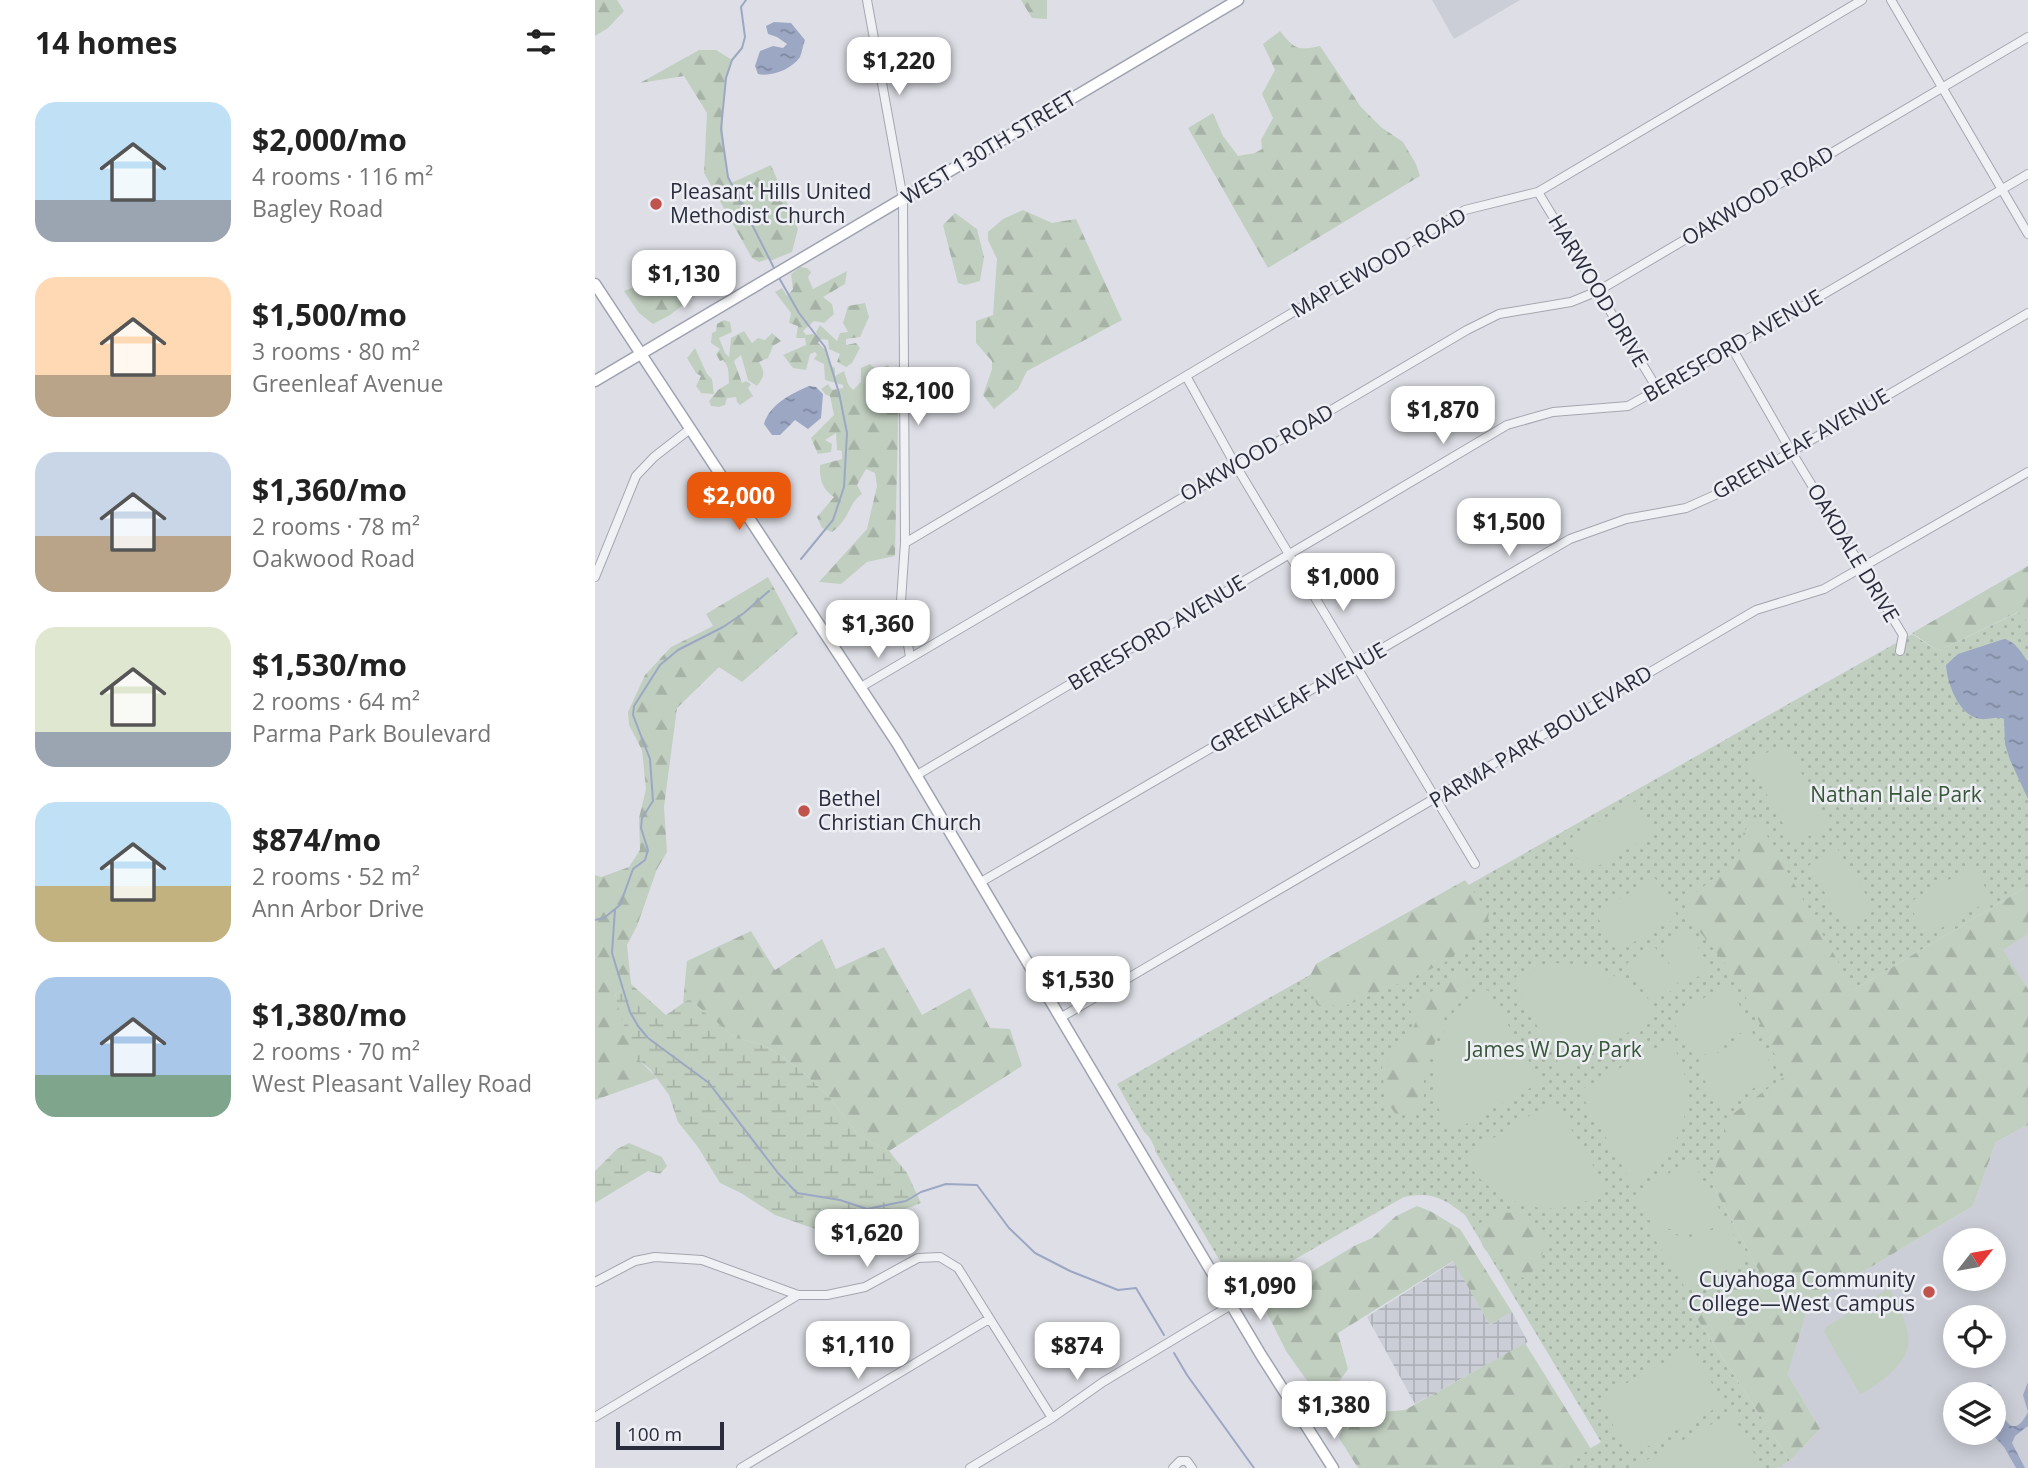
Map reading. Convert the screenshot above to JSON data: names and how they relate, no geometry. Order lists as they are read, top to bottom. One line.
{"streets":{"main road":["WEST 130TH STREET"],"street":["OAKWOOD ROAD","MAPLEWOOD ROAD","HARWOOD DRIVE","BERESFORD AVENUE","GREENLEAF AVENUE","OAKDALE DRIVE","PARMA PARK BOULEVARD"]},"crossings":[["OAKWOOD ROAD","HARWOOD DRIVE"],["MAPLEWOOD ROAD","HARWOOD DRIVE"],["HARWOOD DRIVE","BERESFORD AVENUE"],["BERESFORD AVENUE","OAKDALE DRIVE"],["GREENLEAF AVENUE","OAKDALE DRIVE"],["OAKDALE DRIVE","PARMA PARK BOULEVARD"]],"parks":["Nathan Hale Park","James W Day Park"],"places":["Pleasant Hills United Methodist Church","Bethel Christian Church","Cuyahoga Community College—West Campus"],"scale_bar":"100 m","north":"top right","page":{"heading":"14 homes","price":["$1,220","$1,130","$2,100","$1,870","$2,000","$1,500","$1,000","$1,360","$1,530","$1,620","$1,090","$1,110","$874","$1,380"],"list":[{"name":"$2,000/mo","note":"4 rooms · 116 m² · Bagley Road"},{"name":"$1,500/mo","note":"3 rooms · 80 m² · Greenleaf Avenue"},{"name":"$1,360/mo","note":"2 rooms · 78 m² · Oakwood Road"},{"name":"$1,530/mo","note":"2 rooms · 64 m² · Parma Park Boulevard"},{"name":"$874/mo","note":"2 rooms · 52 m² · Ann Arbor Drive"},{"name":"$1,380/mo","note":"2 rooms · 70 m² · West Pleasant Valley Road"}],"scale":"100 m"}}
